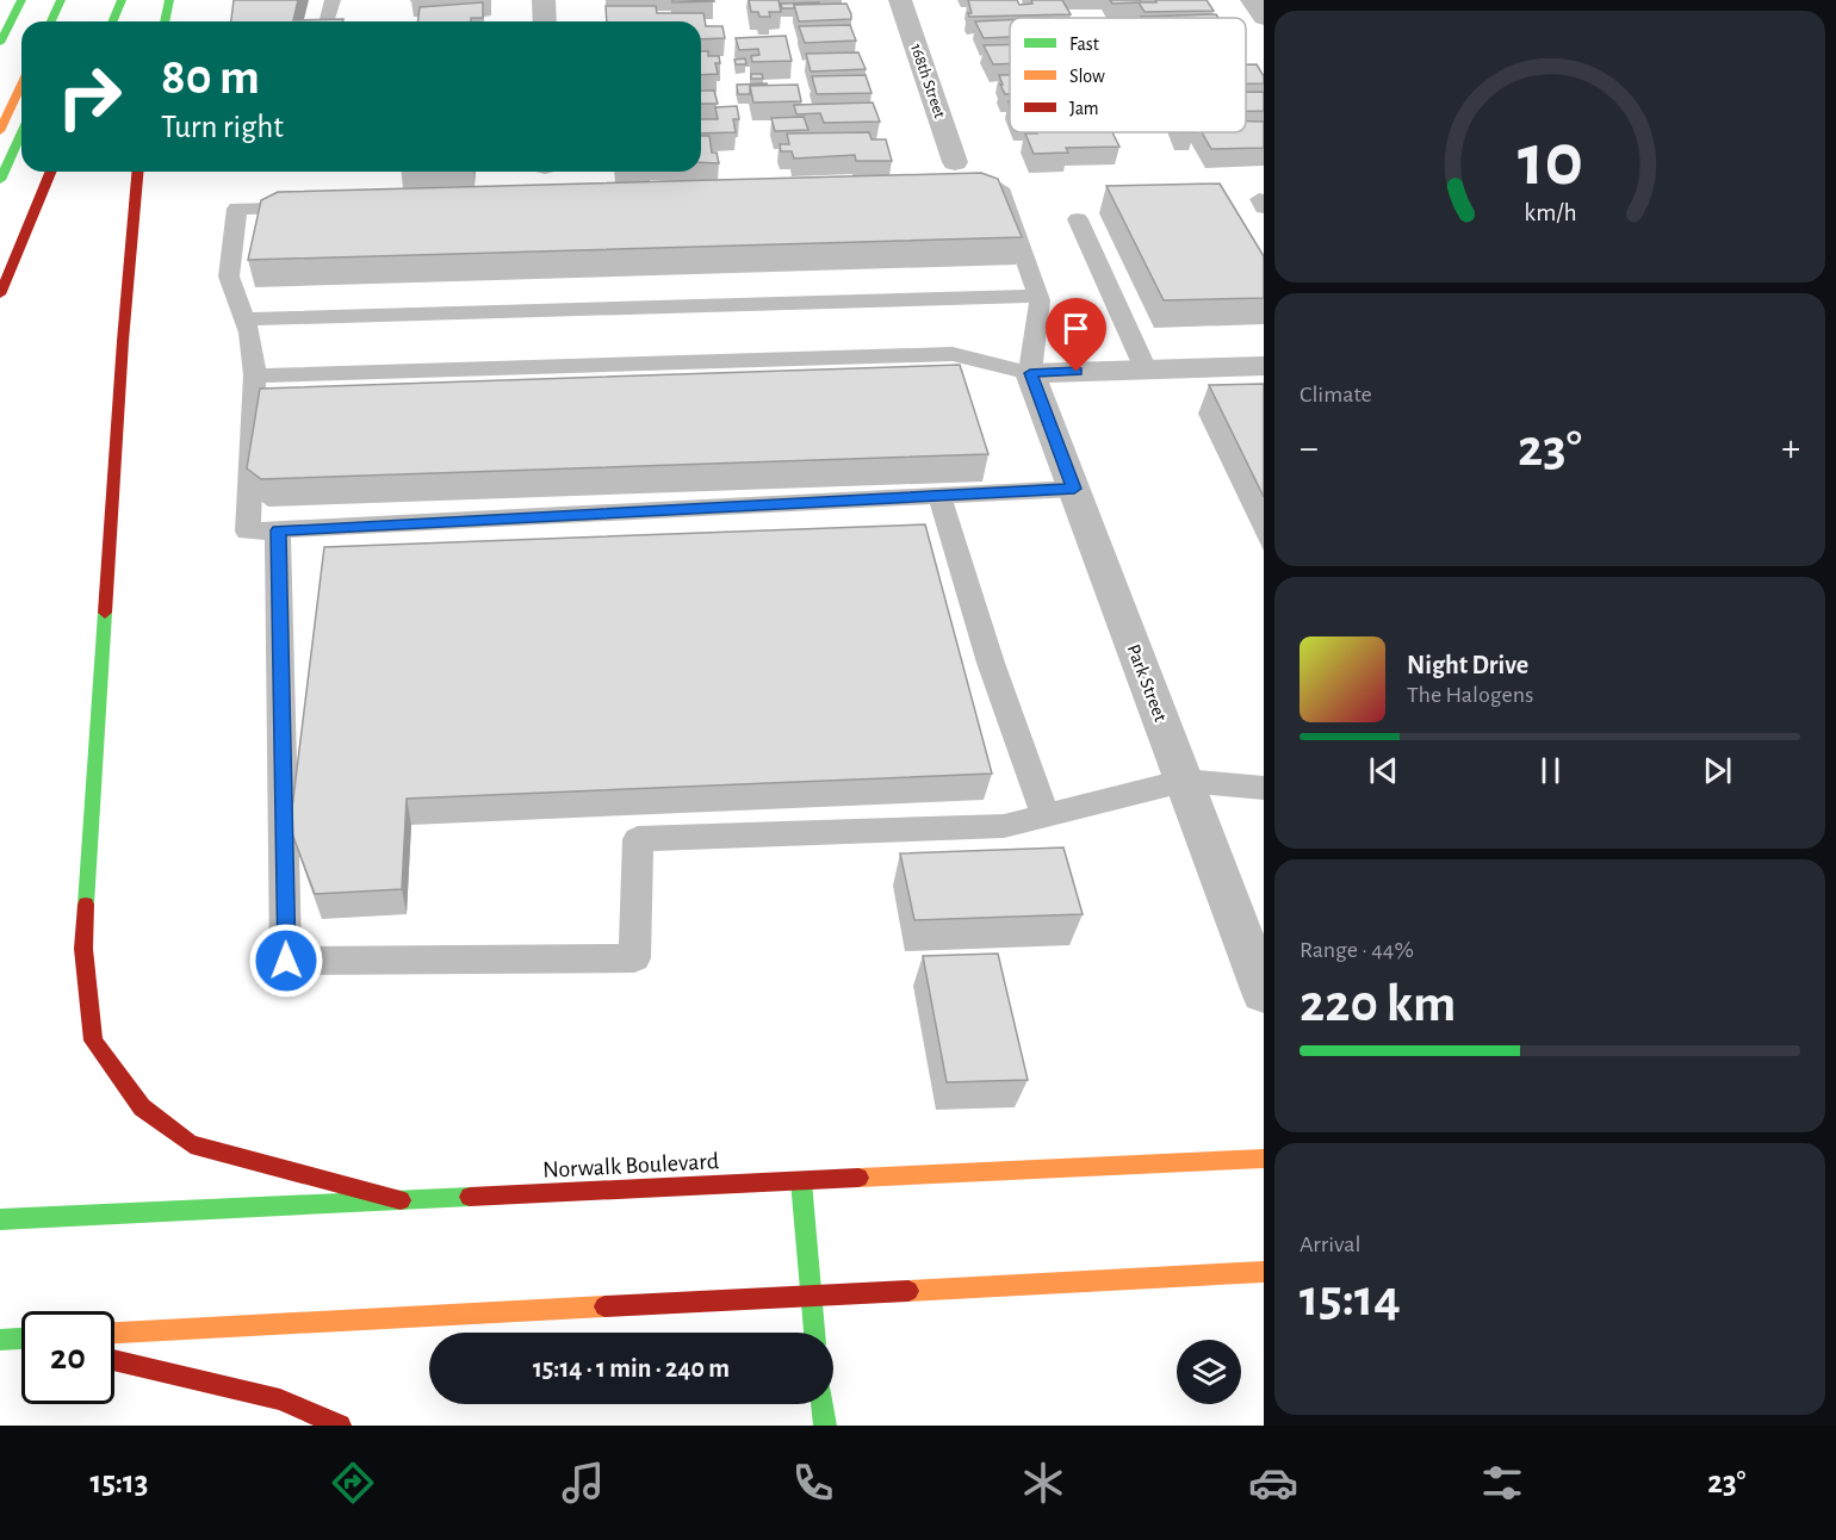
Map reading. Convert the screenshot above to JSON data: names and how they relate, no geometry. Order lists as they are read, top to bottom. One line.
{"streets":{"main road":["Norwalk Boulevard"],"street":["168th Street","Park Street"]},"legend":["Fast","Slow","Jam"],"page":{"turn":["80 m","Turn right"],"tile":["Climate",["Range · 44%","220 km"],["Arrival","15:14"]],"heat":["−","23°","+"],"song":["Night Drive","The Halogens"],"limit":"20","trip":"15:14 · 1 min · 240 m","tabs":["15:13","23°"],"gauge":["10","km/h"]}}
